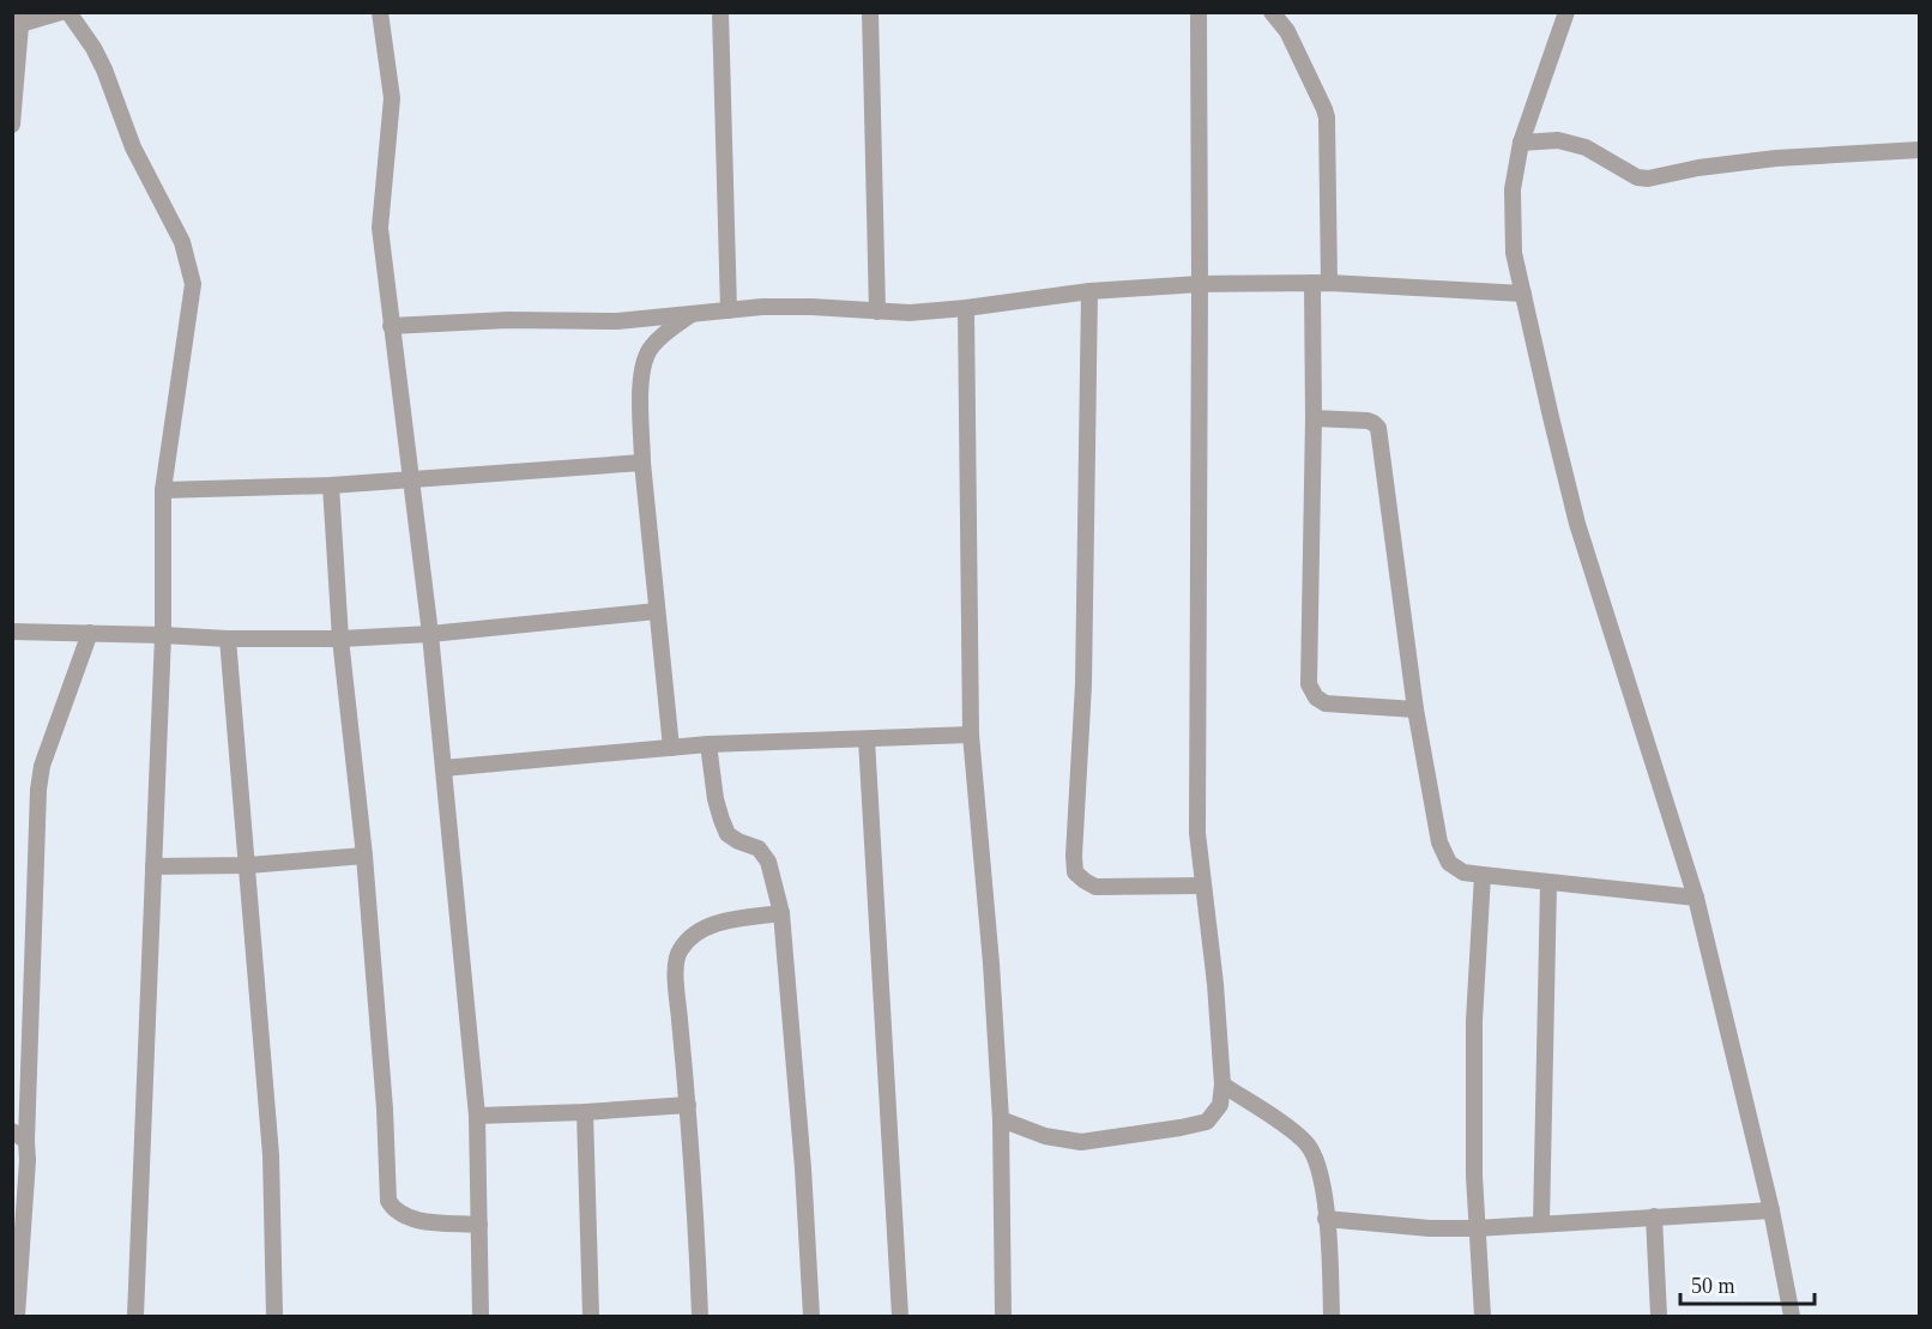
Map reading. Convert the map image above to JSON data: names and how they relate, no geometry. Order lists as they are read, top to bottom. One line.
{"scale_bar":"50 m"}
